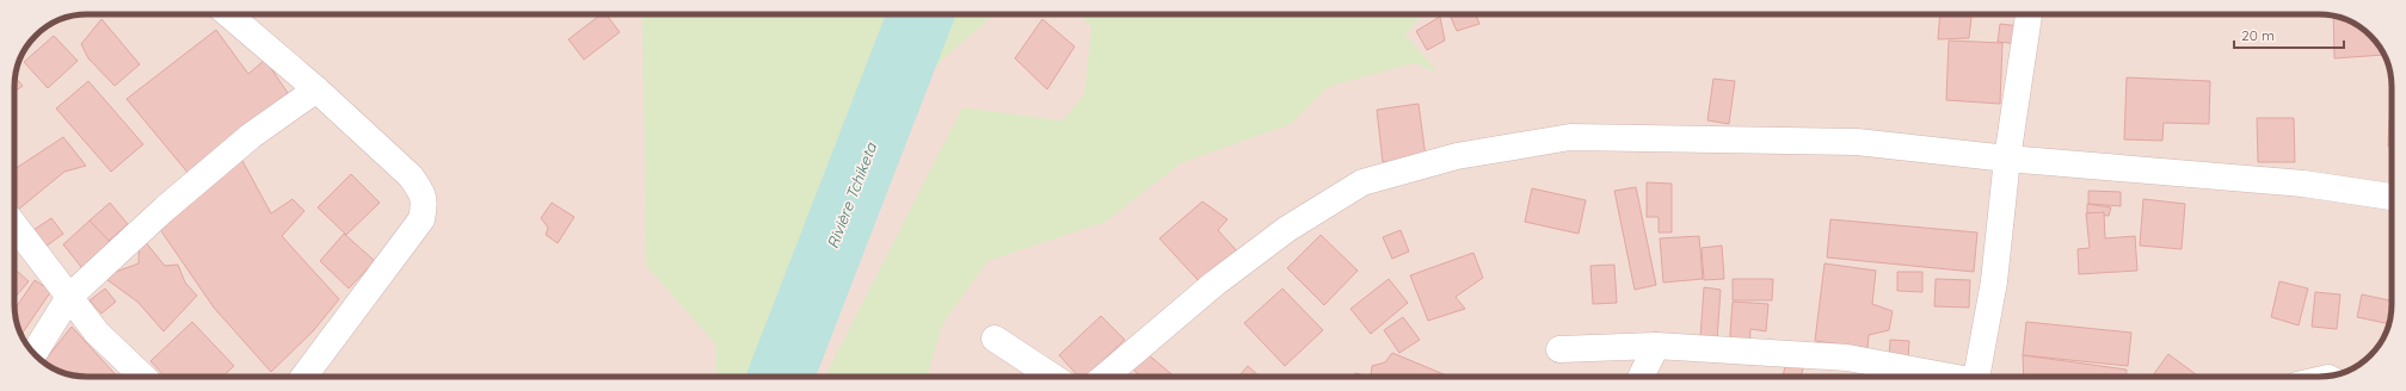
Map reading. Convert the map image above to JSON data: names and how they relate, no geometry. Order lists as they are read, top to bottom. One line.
{"water":["Rivière Tchiketa"],"scale_bar":"20 m"}
